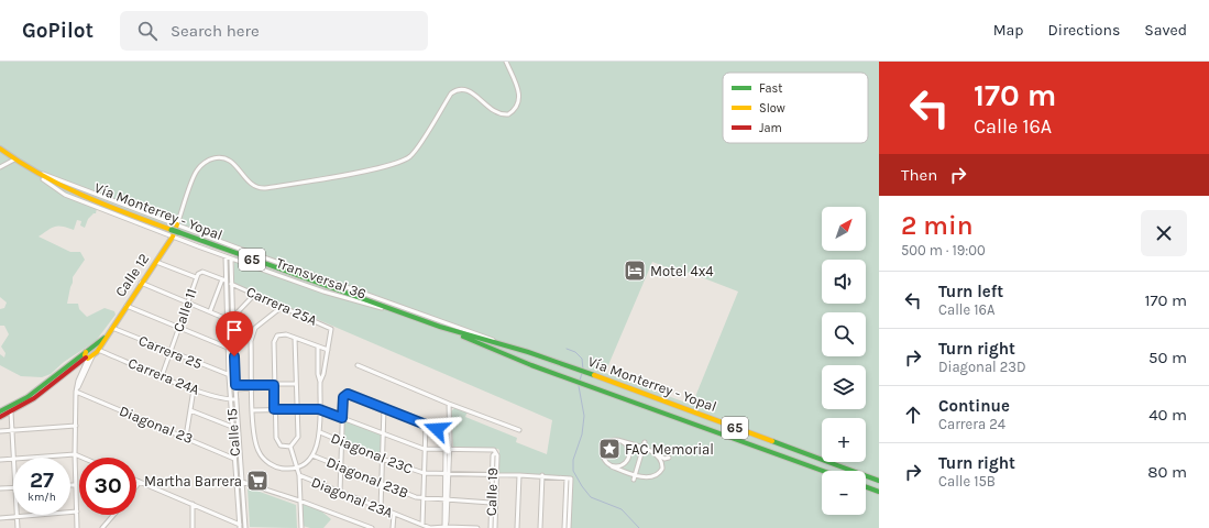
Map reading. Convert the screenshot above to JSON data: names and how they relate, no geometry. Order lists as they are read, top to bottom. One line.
{"streets":{"main road":["Vía Monterrey - Yopal","65","Calle 12"],"street":["Transversal 36","Carrera 25A","Calle 11","Carrera 25","Carrera 24A","Diagonal 23","Calle 15","Diagonal 23C","Diagonal 23B","Calle 19","Diagonal 23A"]},"crossings":[["Vía Monterrey - Yopal","Transversal 36"],["Calle 12","Transversal 36"],["Calle 12","Carrera 25"],["Transversal 36","Calle 15"],["Carrera 25A","Calle 15"],["Calle 11","Carrera 25"],["Calle 11","Carrera 24A"],["Calle 11","Calle 15"],["Carrera 25","Calle 15"],["Carrera 24A","Calle 15"],["Diagonal 23","Calle 15"],["Diagonal 23C","Calle 19"],["Diagonal 23B","Calle 19"]],"places":{"hotel":["Motel 4x4"],"place":["FAC Memorial"],"supermarket":["Martha Barrera"]},"legend":["Fast","Slow","Jam"],"north":"top right","page":{"header":"GoPilot","search":"Search here","nav":["Map","Directions","Saved"],"turn":["170 m","Calle 16A"],"then":"Then","heading":["2 min","500 m · 19:00"],"map_buttons":["+","−"],"list":[{"name":"Turn left","note":"Calle 16A","value":"170 m"},{"name":"Turn right","note":"Diagonal 23D","value":"50 m"},{"name":"Continue","note":"Carrera 24","value":"40 m"},{"name":"Turn right","note":"Calle 15B","value":"80 m"}],"speed":"27 km/h","limit":"30"}}
